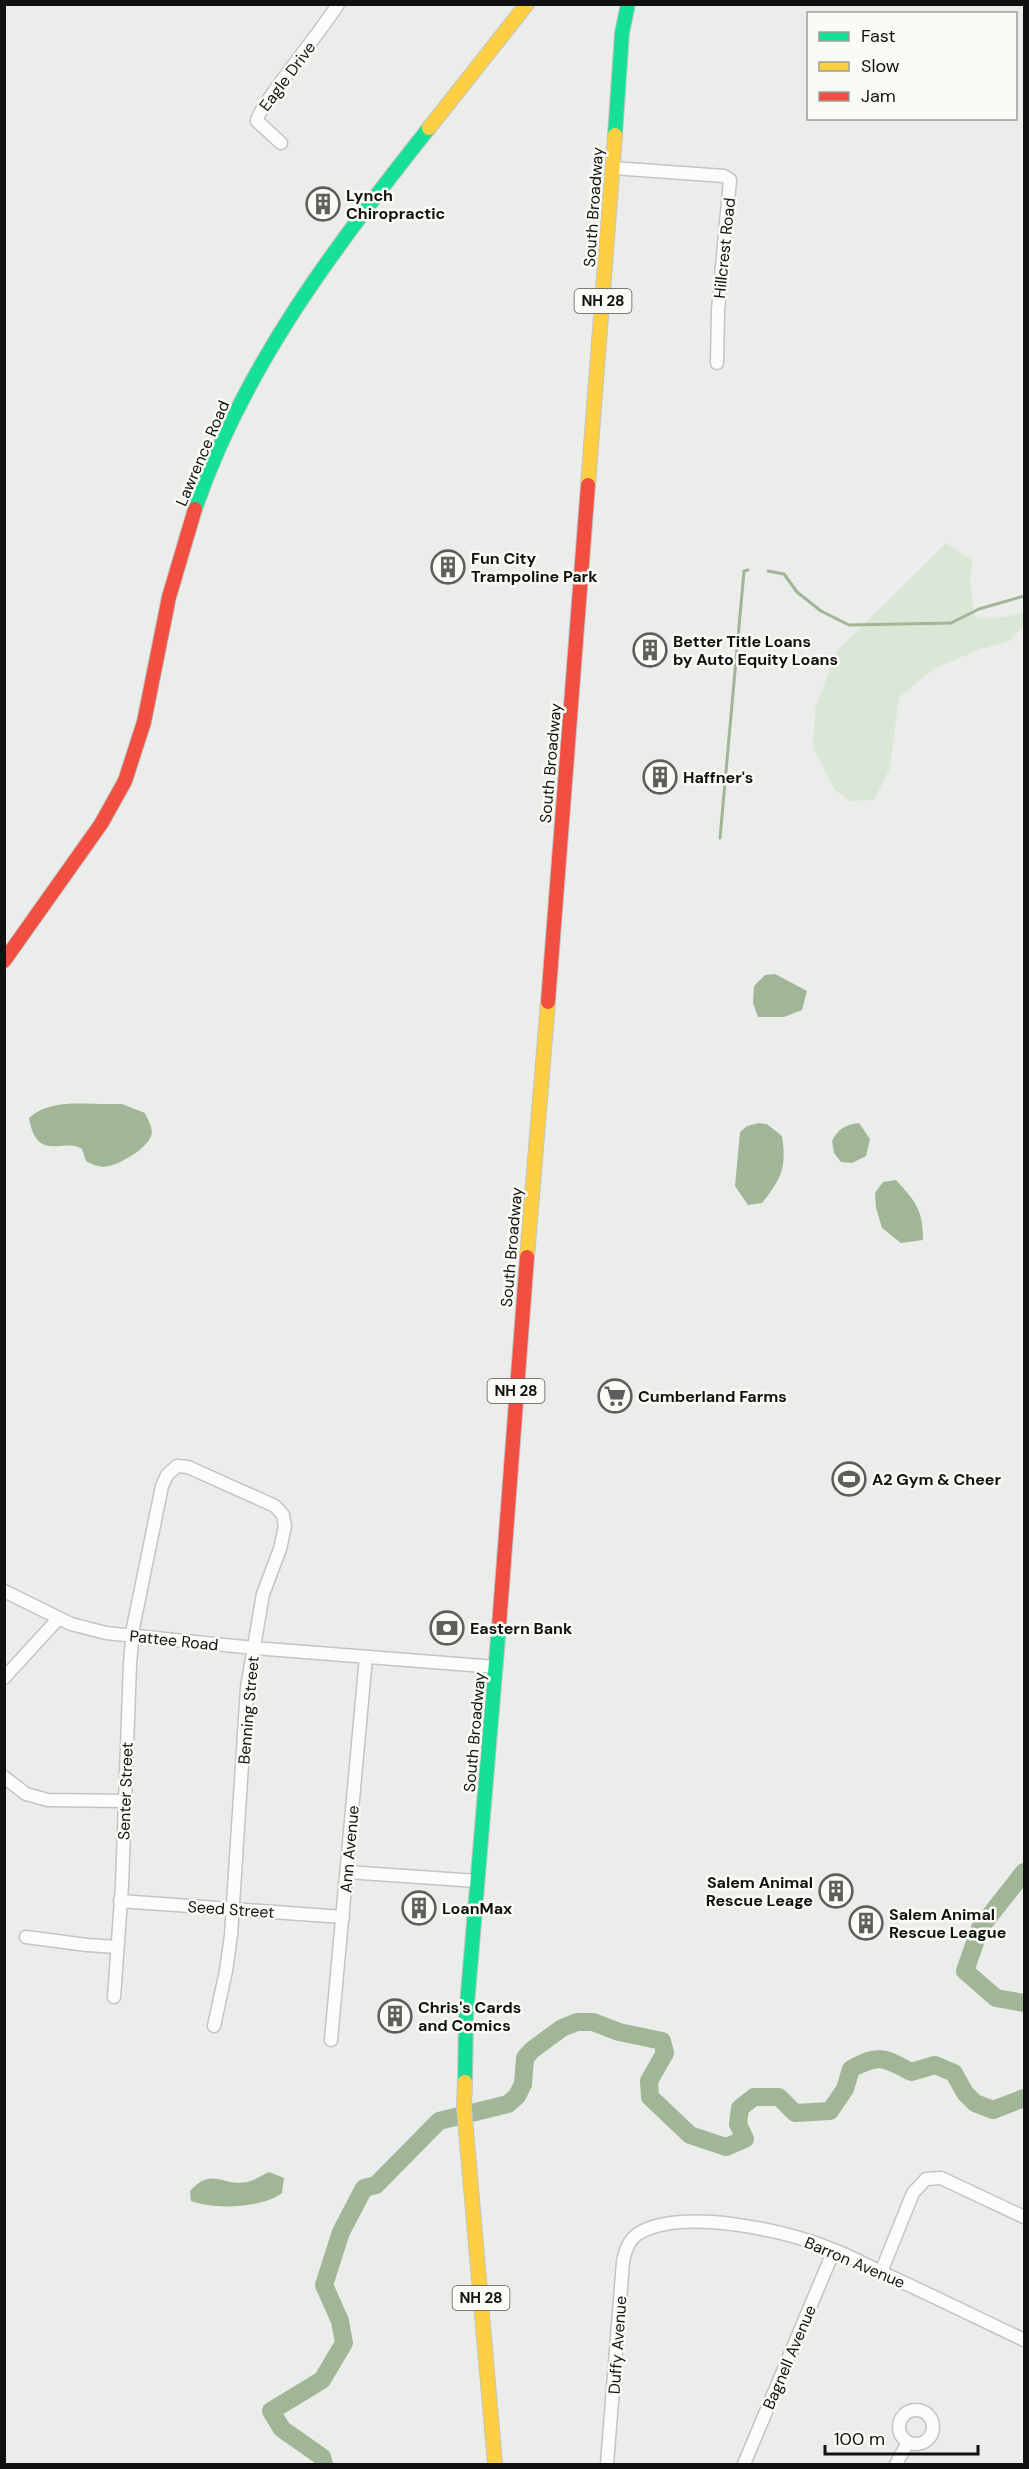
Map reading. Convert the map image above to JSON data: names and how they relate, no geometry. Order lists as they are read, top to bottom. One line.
{"streets":{"main road":["South Broadway","NH 28","Lawrence Road"],"street":["Eagle Drive","Hillcrest Road","Pattee Road","Benning Street","Senter Street","Ann Avenue","Seed Street","Barron Avenue","Duffy Avenue","Bagnell Avenue"]},"crossings":[["South Broadway","Hillcrest Road"],["South Broadway","Pattee Road"],["Pattee Road","Benning Street"],["Pattee Road","Senter Street"],["Pattee Road","Ann Avenue"],["Benning Street","Senter Street"],["Benning Street","Seed Street"],["Senter Street","Seed Street"],["Ann Avenue","Seed Street"],["Barron Avenue","Duffy Avenue"],["Barron Avenue","Bagnell Avenue"]],"places":{"building":["Lynch Chiropractic","Fun City Trampoline Park","Better Title Loans by Auto Equity Loans","Haffner's","Salem Animal Rescue Leage","LoanMax","Salem Animal Rescue League","Chris's Cards and Comics"],"supermarket":["Cumberland Farms"],"sports":["A2 Gym & Cheer"],"bank":["Eastern Bank"]},"legend":["Fast","Slow","Jam"],"scale_bar":"100 m"}
